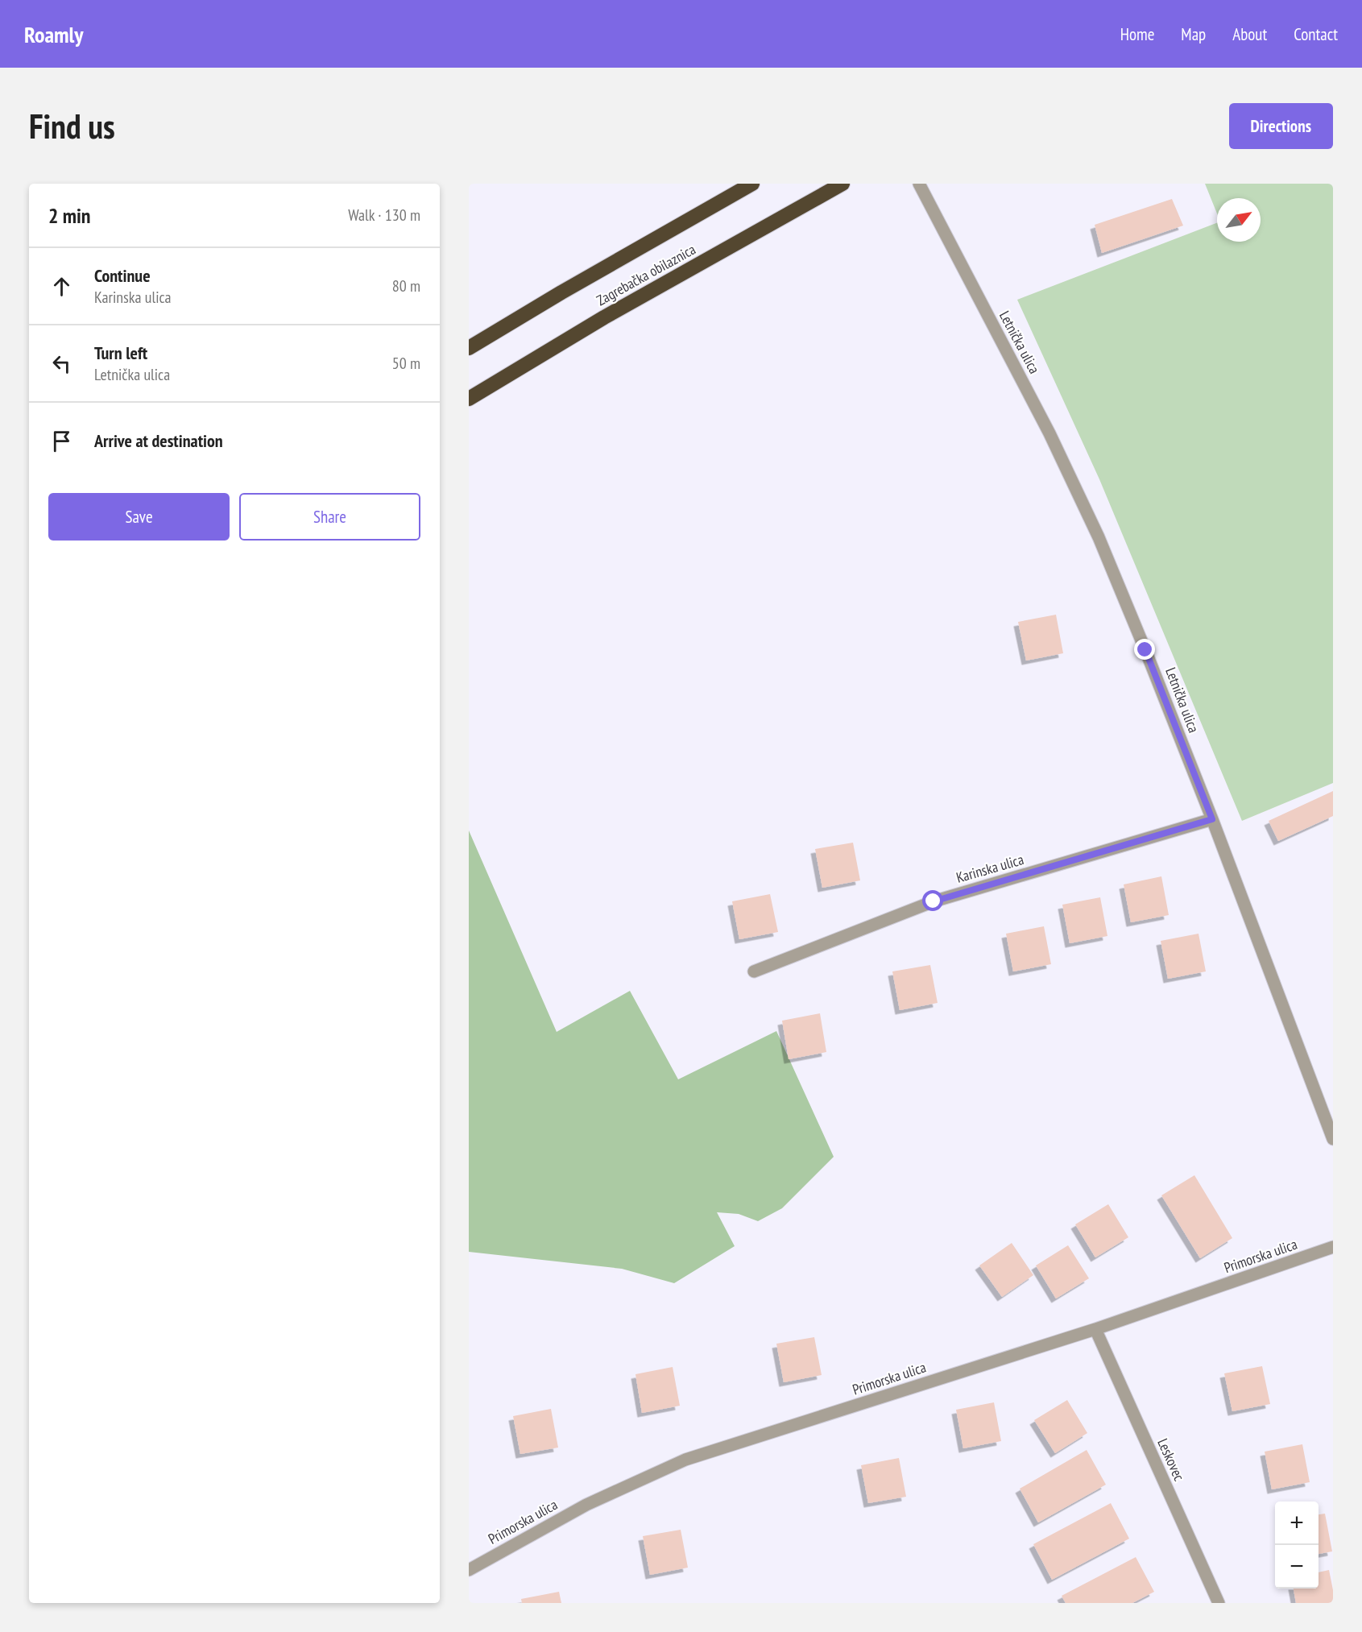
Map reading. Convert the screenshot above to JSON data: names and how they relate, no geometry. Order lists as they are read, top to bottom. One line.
{"streets":{"highway":["Zagrebačka obilaznica"],"street":["Letnička ulica","Karinska ulica","Primorska ulica","Leskovec"]},"crossings":[["Letnička ulica","Karinska ulica"],["Primorska ulica","Leskovec"]],"north":"top right","page":{"header":"Roamly","nav":["Home","Map","About","Contact"],"buttons":["Directions",["Save","Share"]],"title":"Find us","heading":["2 min","Walk · 130 m"],"list":[["Continue","Karinska ulica","80 m"],["Turn left","Letnička ulica","50 m"],"Arrive at destination"],"map_buttons":["+","−"]}}
